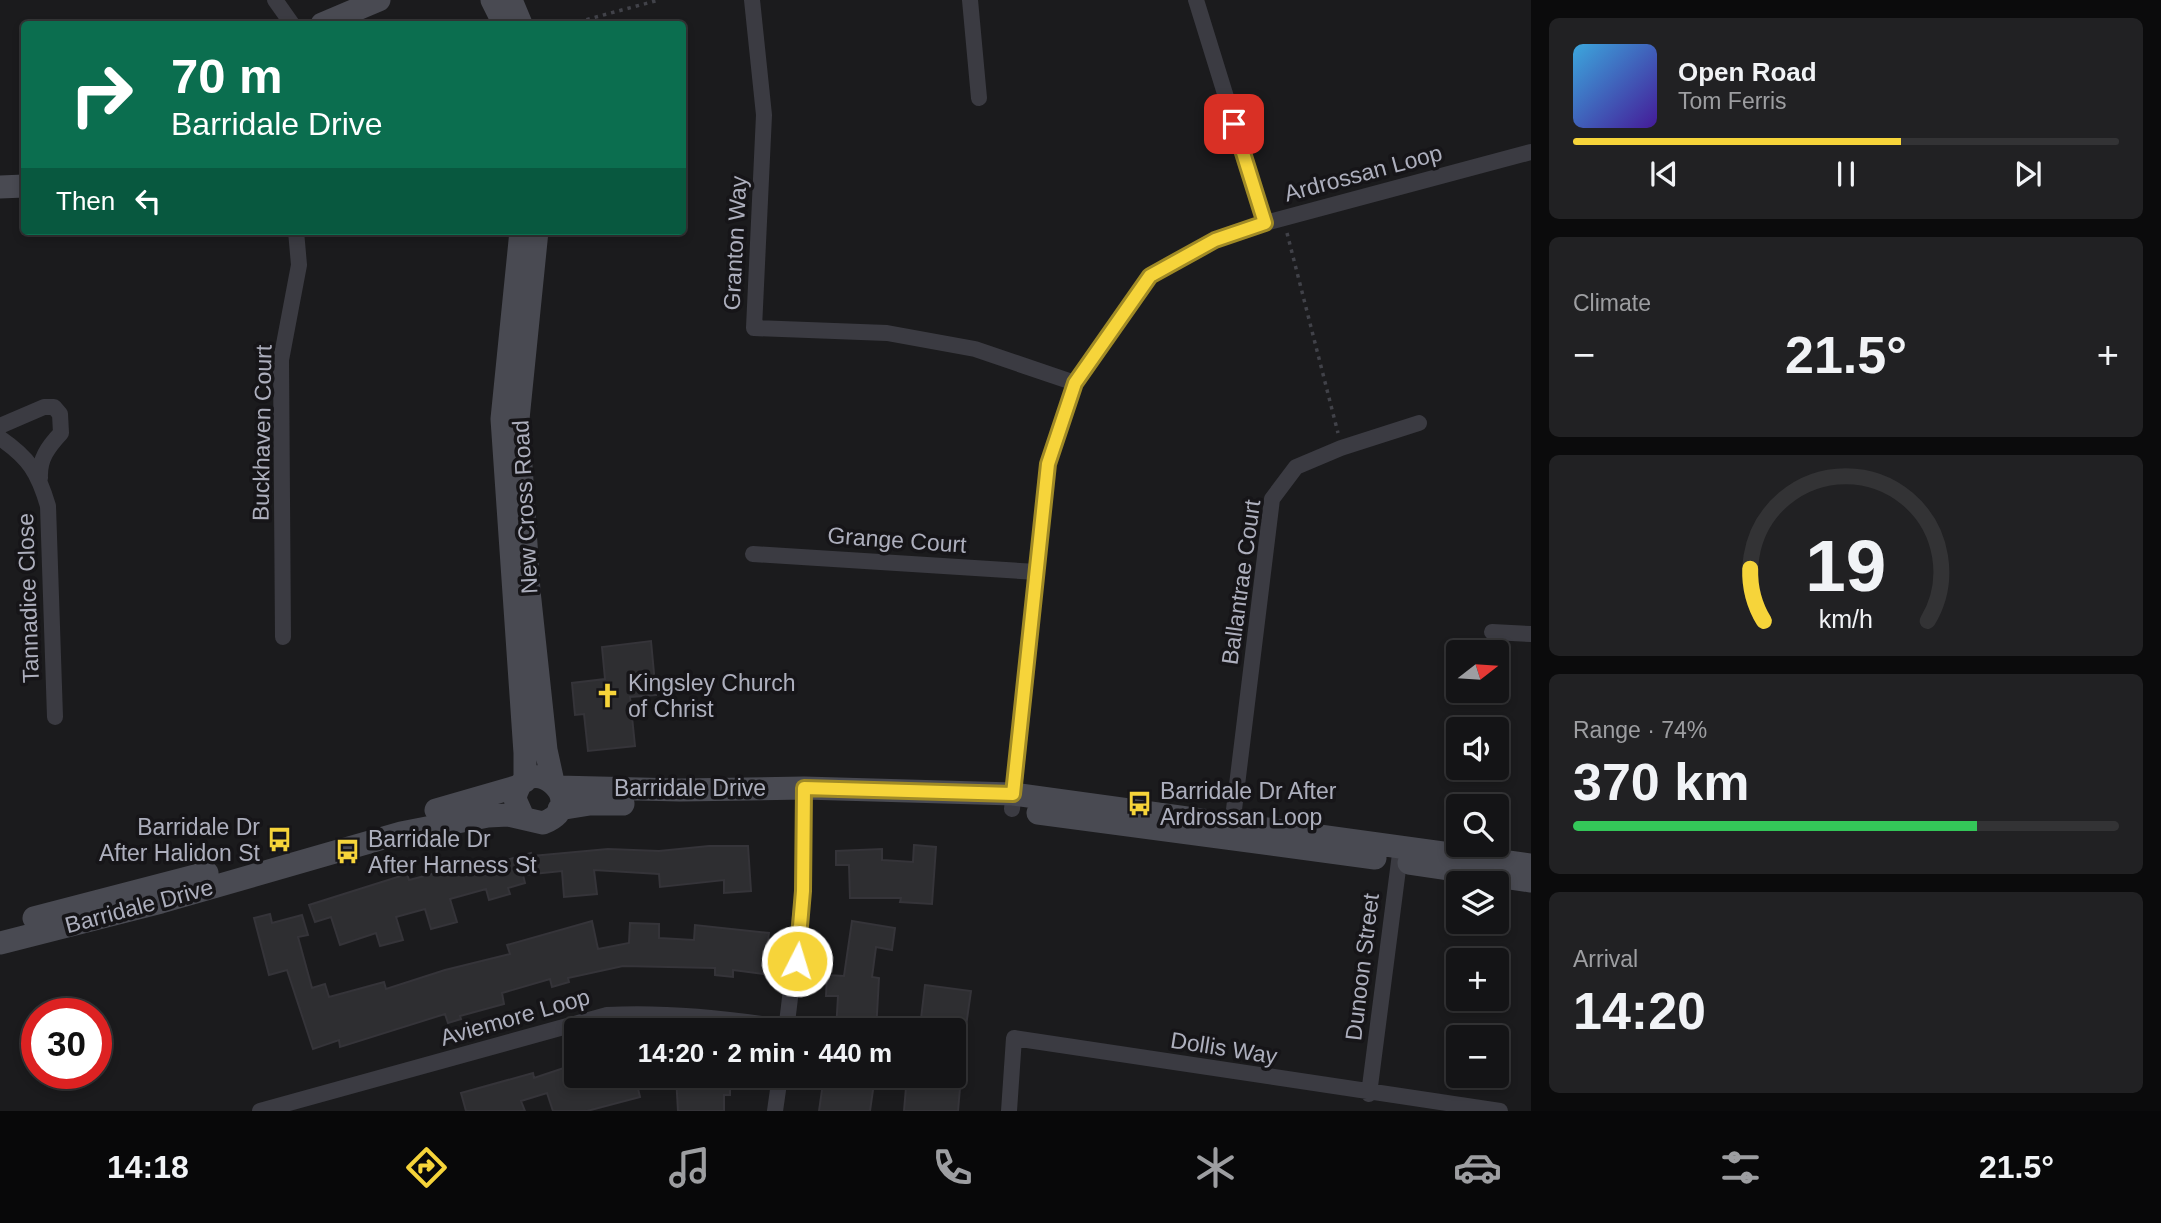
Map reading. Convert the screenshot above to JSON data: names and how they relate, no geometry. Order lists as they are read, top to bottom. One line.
{"streets":{"street":["Ardrossan Loop","Granton Way","Buckhaven Court","New Cross Road","Grange Court","Ballantrae Court","Tannadice Close","Barridale Drive","Dunoon Street","Aviemore Loop","Dollis Way"]},"crossings":[["Ardrossan Loop","Granton Way"],["Ardrossan Loop","Grange Court"],["Ardrossan Loop","Barridale Drive"],["New Cross Road","Barridale Drive"],["Ballantrae Court","Barridale Drive"],["Barridale Drive","Dunoon Street"],["Dunoon Street","Dollis Way"]],"places":{"church":["Kingsley Church of Christ"],"bus stop":["Barridale Dr After Ardrossan Loop","Barridale Dr After Halidon St","Barridale Dr After Harness St"]},"north":"right","page":{"turn":["70 m","Barridale Drive"],"song":["Open Road","Tom Ferris"],"then":"Then","tile":["Climate",["Range · 74%","370 km"],["Arrival","14:20"]],"heat":["−","21.5°","+"],"map_buttons":["+","−"],"limit":"30","trip":"14:20 · 2 min · 440 m","tabs":["14:18","21.5°"],"gauge":["19","km/h"]}}
